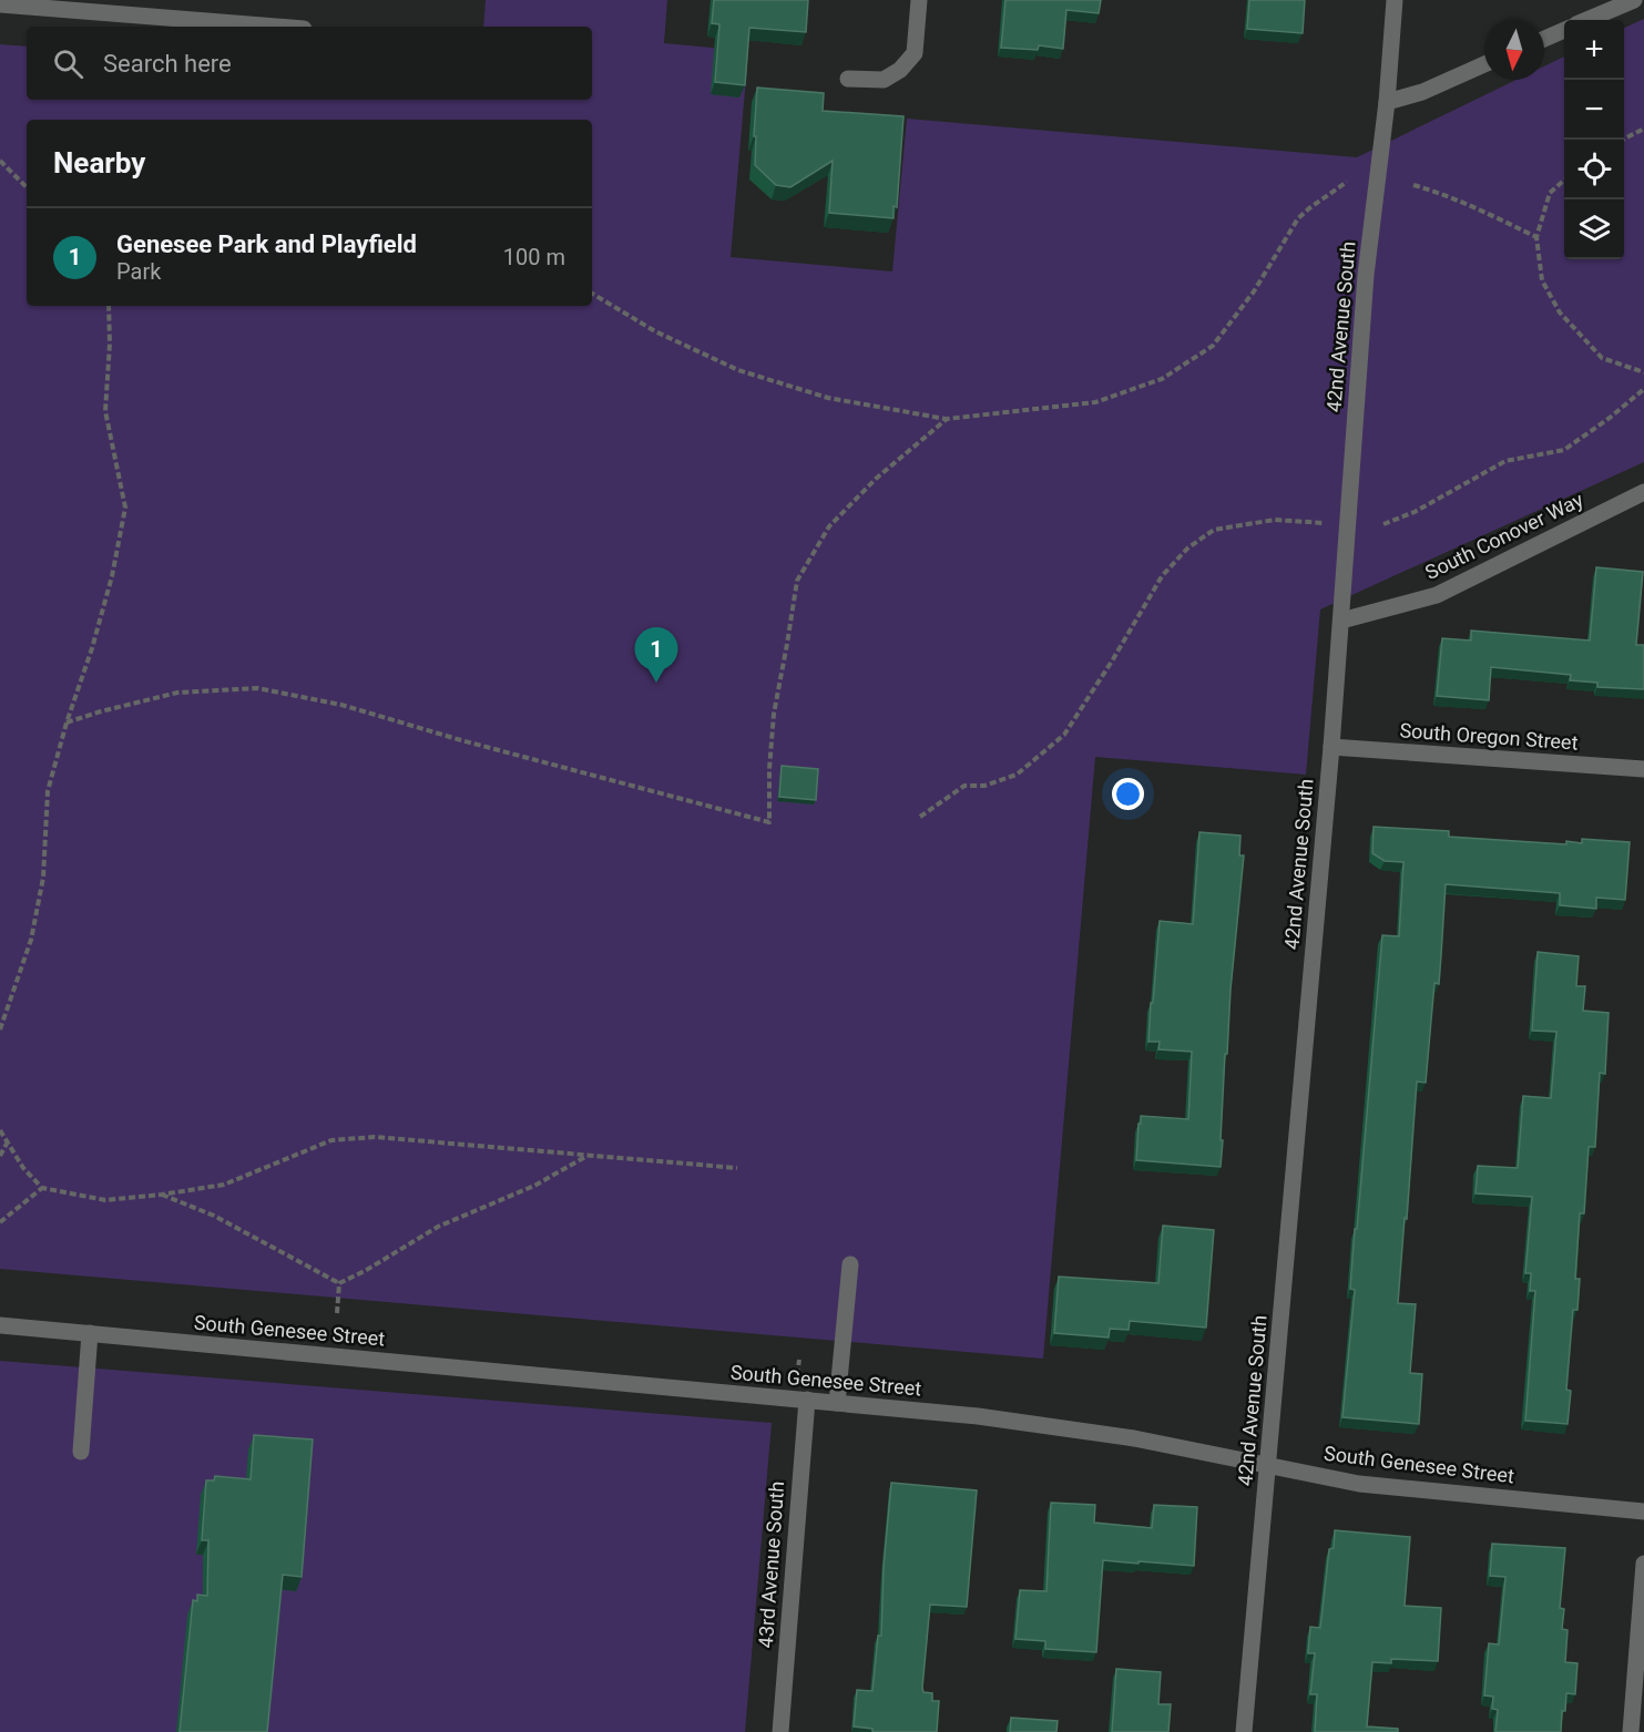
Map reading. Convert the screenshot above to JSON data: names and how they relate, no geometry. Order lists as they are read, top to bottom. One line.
{"streets":{"street":["42nd Avenue South","South Conover Way","South Oregon Street","South Genesee Street","43rd Avenue South"]},"crossings":[["42nd Avenue South","South Conover Way"],["42nd Avenue South","South Oregon Street"],["42nd Avenue South","South Genesee Street"],["South Genesee Street","43rd Avenue South"]],"north":"bottom","page":{"map_buttons":["+","−"],"search":"Search here","heading":"Nearby","list":[{"mark":"1","name":"Genesee Park and Playfield","note":"Park","value":"100 m"}],"pins":"1"}}
